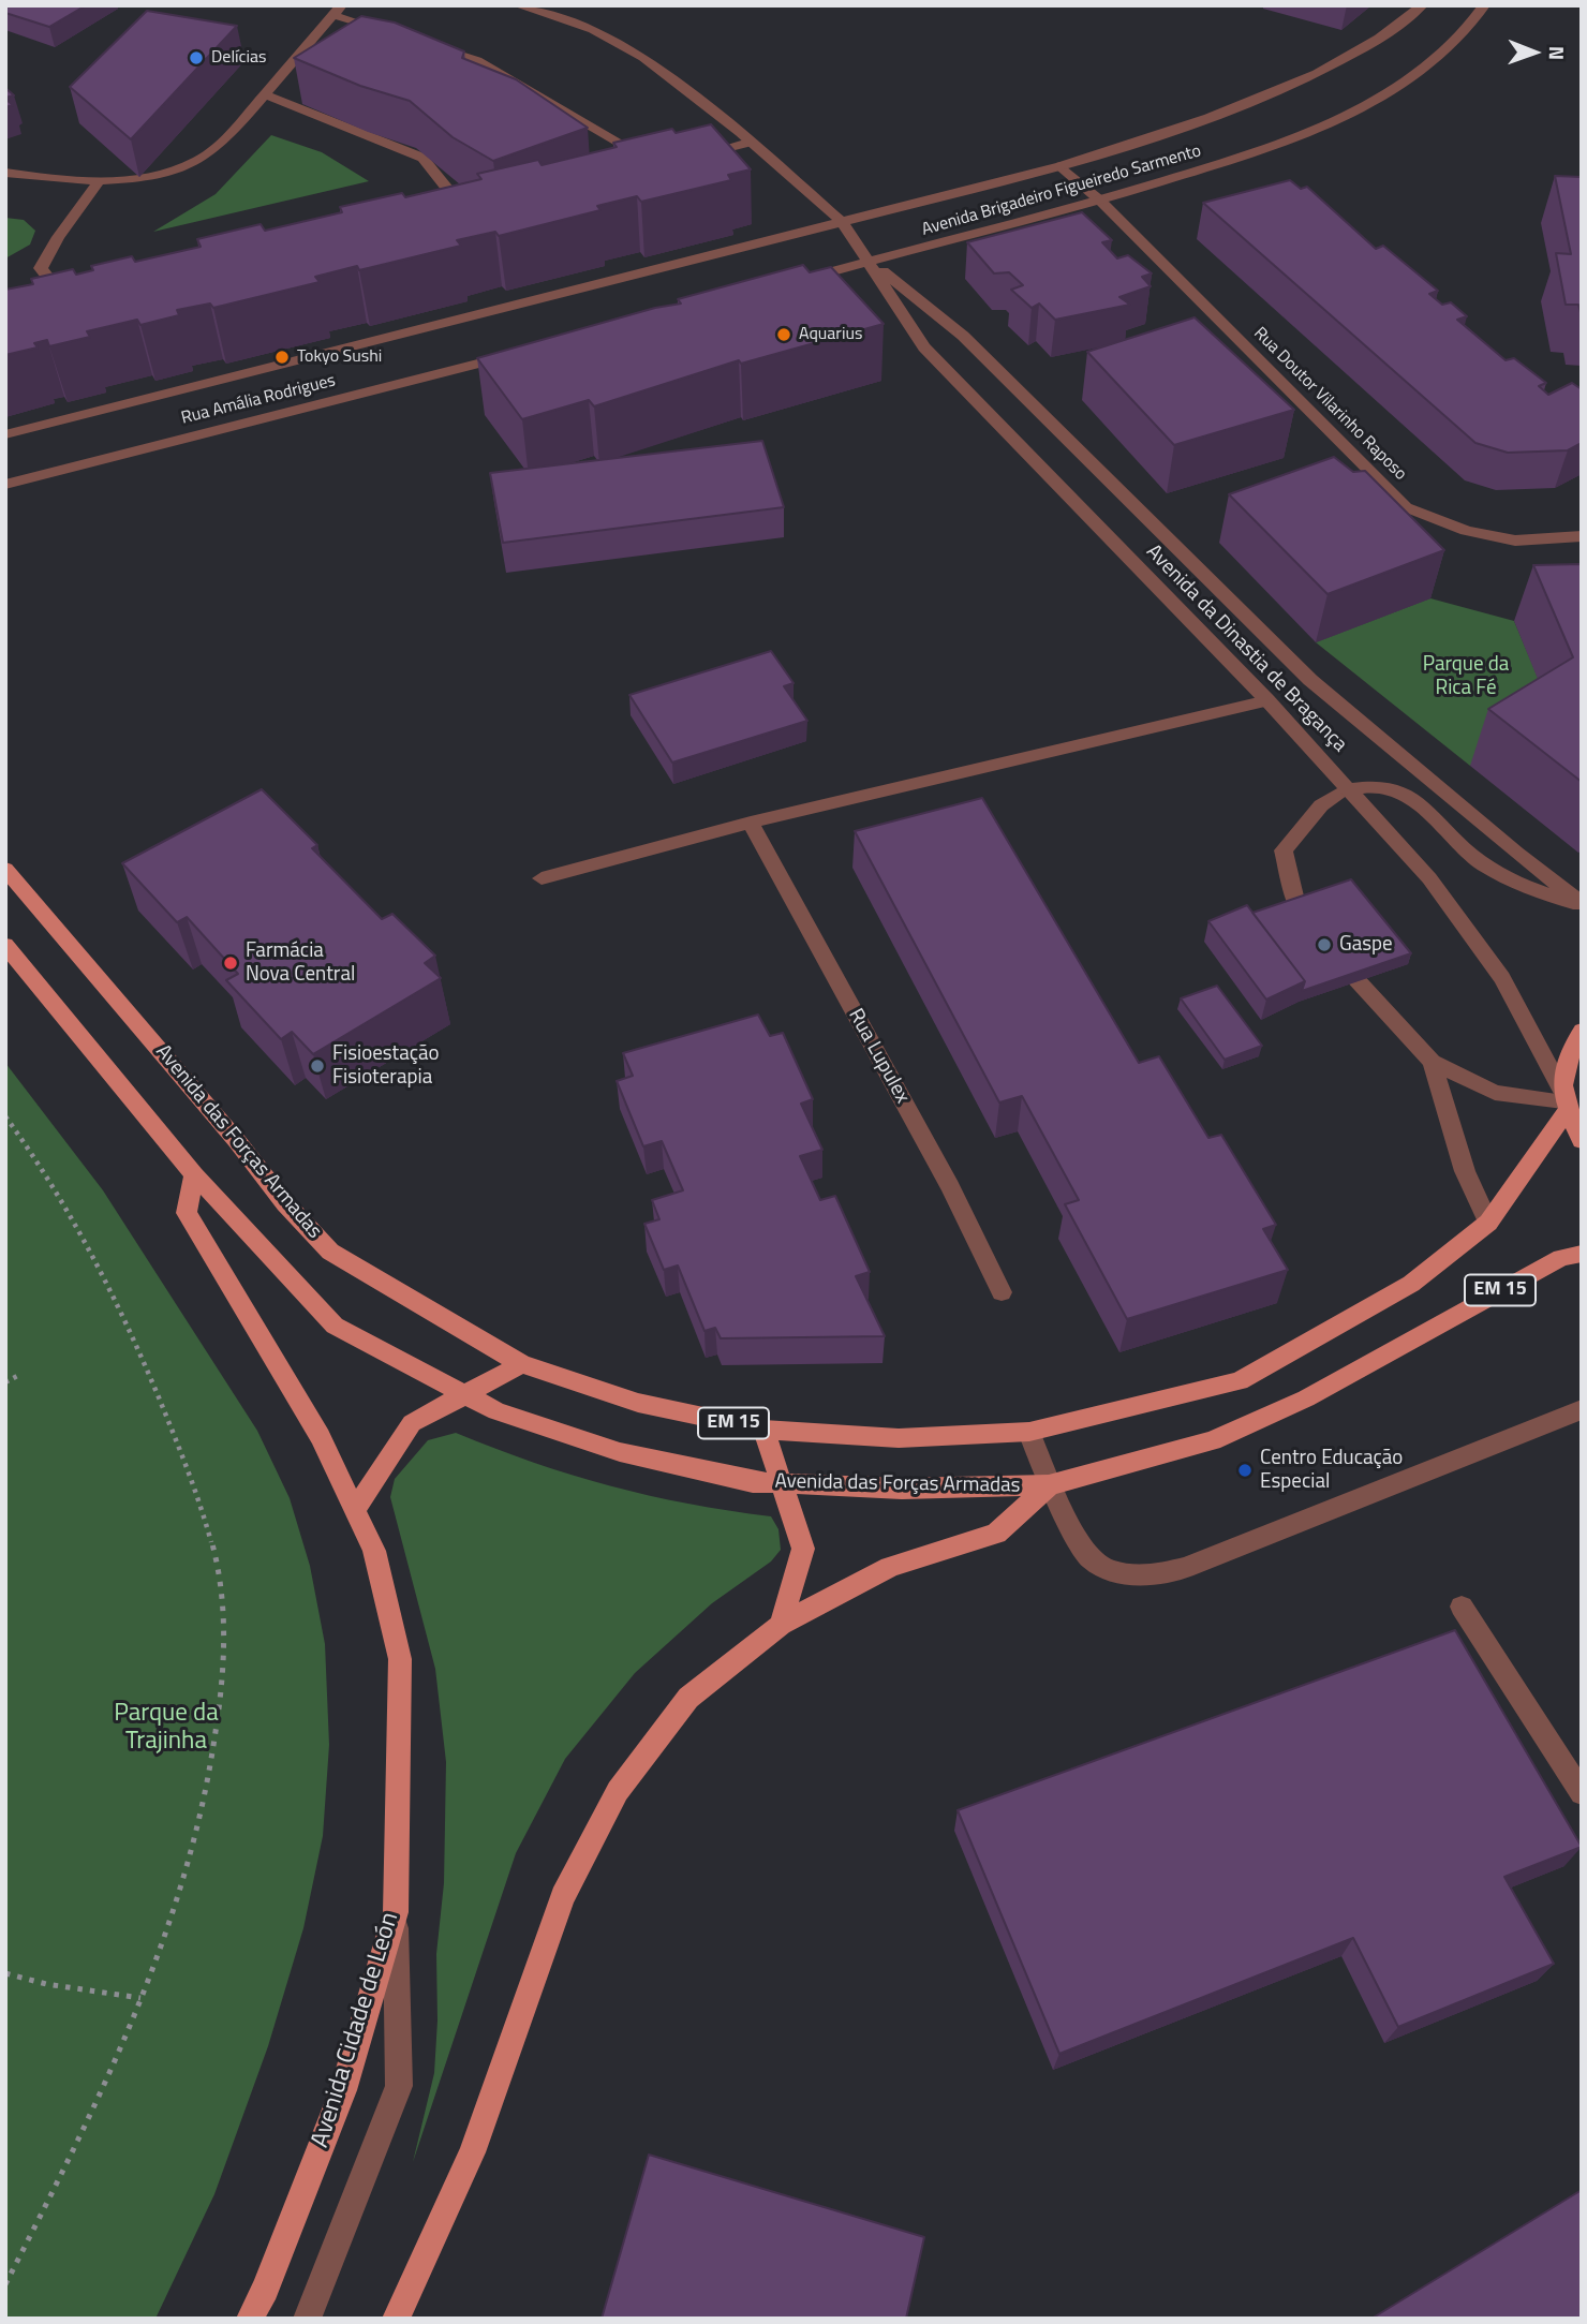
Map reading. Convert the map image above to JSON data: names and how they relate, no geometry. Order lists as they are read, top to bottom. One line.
{"streets":{"main road":["Avenida das Forças Armadas","EM 15","Avenida Cidade de León"],"street":["Avenida Brigadeiro Figueiredo Sarmento","Rua Amália Rodrigues","Rua Doutor Vilarinho Raposo","Avenida da Dinastia de Bragança","Rua Lupulex"]},"crossings":[["Avenida Brigadeiro Figueiredo Sarmento","Rua Amália Rodrigues"],["Avenida Brigadeiro Figueiredo Sarmento","Rua Doutor Vilarinho Raposo"],["Avenida Brigadeiro Figueiredo Sarmento","Avenida da Dinastia de Bragança"],["Rua Amália Rodrigues","Avenida da Dinastia de Bragança"],["Avenida da Dinastia de Bragança","Avenida das Forças Armadas"],["Avenida da Dinastia de Bragança","EM 15"],["Avenida das Forças Armadas","EM 15"],["Avenida das Forças Armadas","Avenida Cidade de León"]],"parks":["Parque da Rica Fé","Parque da Trajinha"],"places":["Delícias","Aquarius","Tokyo Sushi","Gaspe","Farmácia Nova Central","Fisioestação Fisioterapia","Centro Educação Especial"],"north":"right"}
